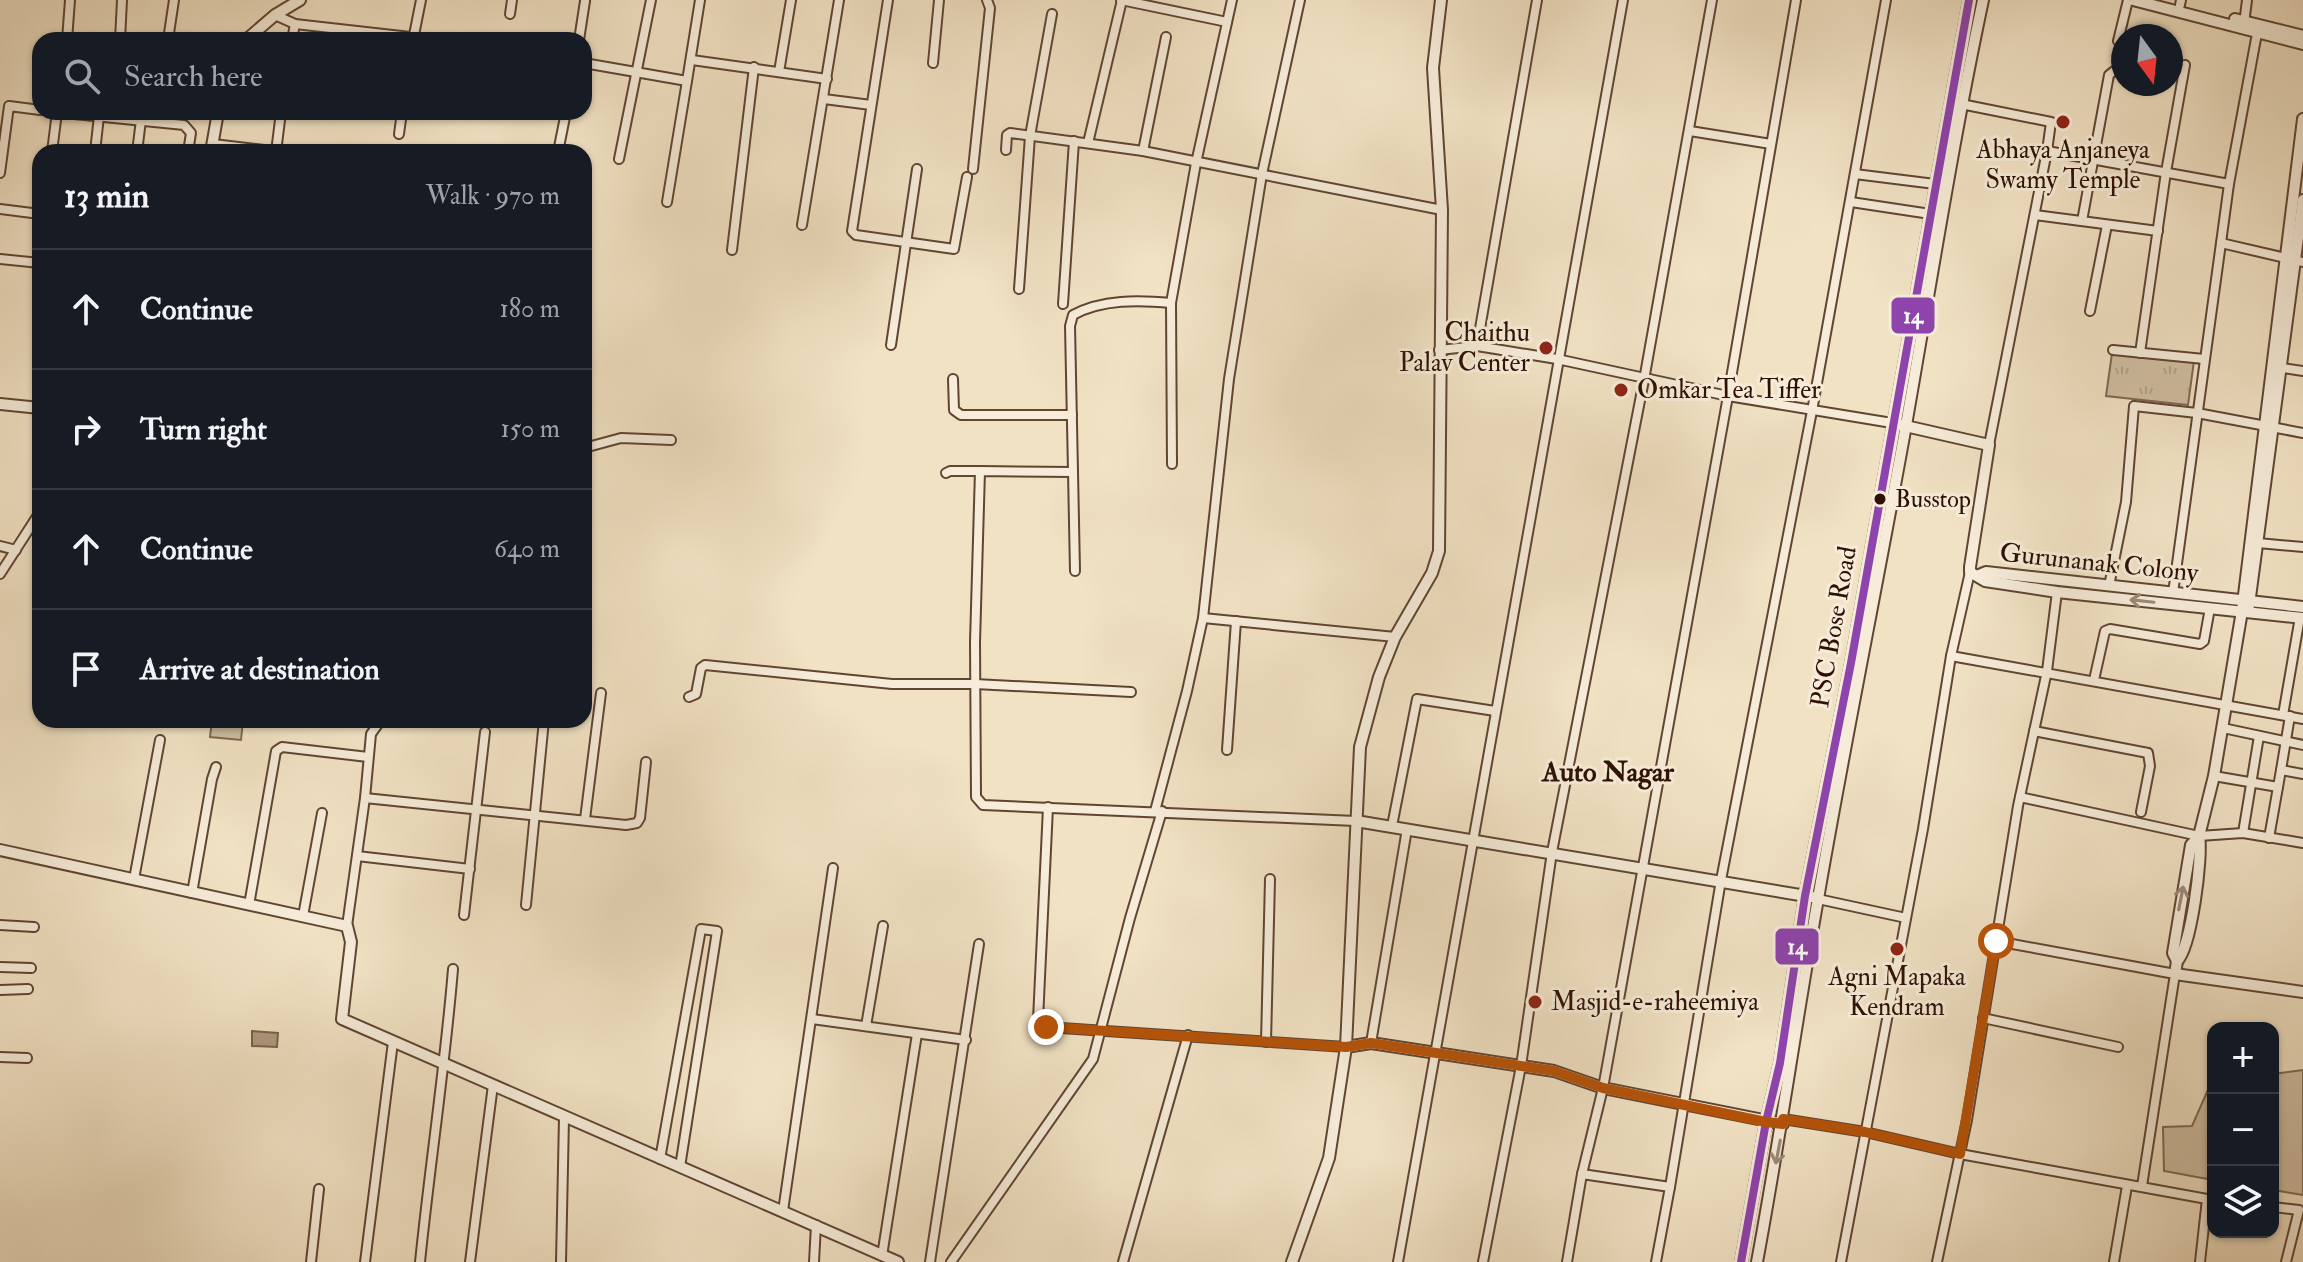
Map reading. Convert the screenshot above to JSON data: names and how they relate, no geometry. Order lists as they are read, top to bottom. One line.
{"streets":{"street":["Gurunanak Colony","PSC Bose Road"]},"districts":["Auto Nagar"],"places":["Abhaya Anjaneya Swamy Temple","Chaithu Palav Center","Omkar Tea Tiffer","Busstop","Agni Mapaka Kendram","Masjid-e-raheemiya"],"lines":["transit line 14"],"north":"bottom","page":{"search":"Search here","heading":["13 min","Walk · 970 m"],"list":[["Continue","180 m"],["Turn right","150 m"],["Continue","640 m"],"Arrive at destination"],"map_buttons":["+","−"]}}
